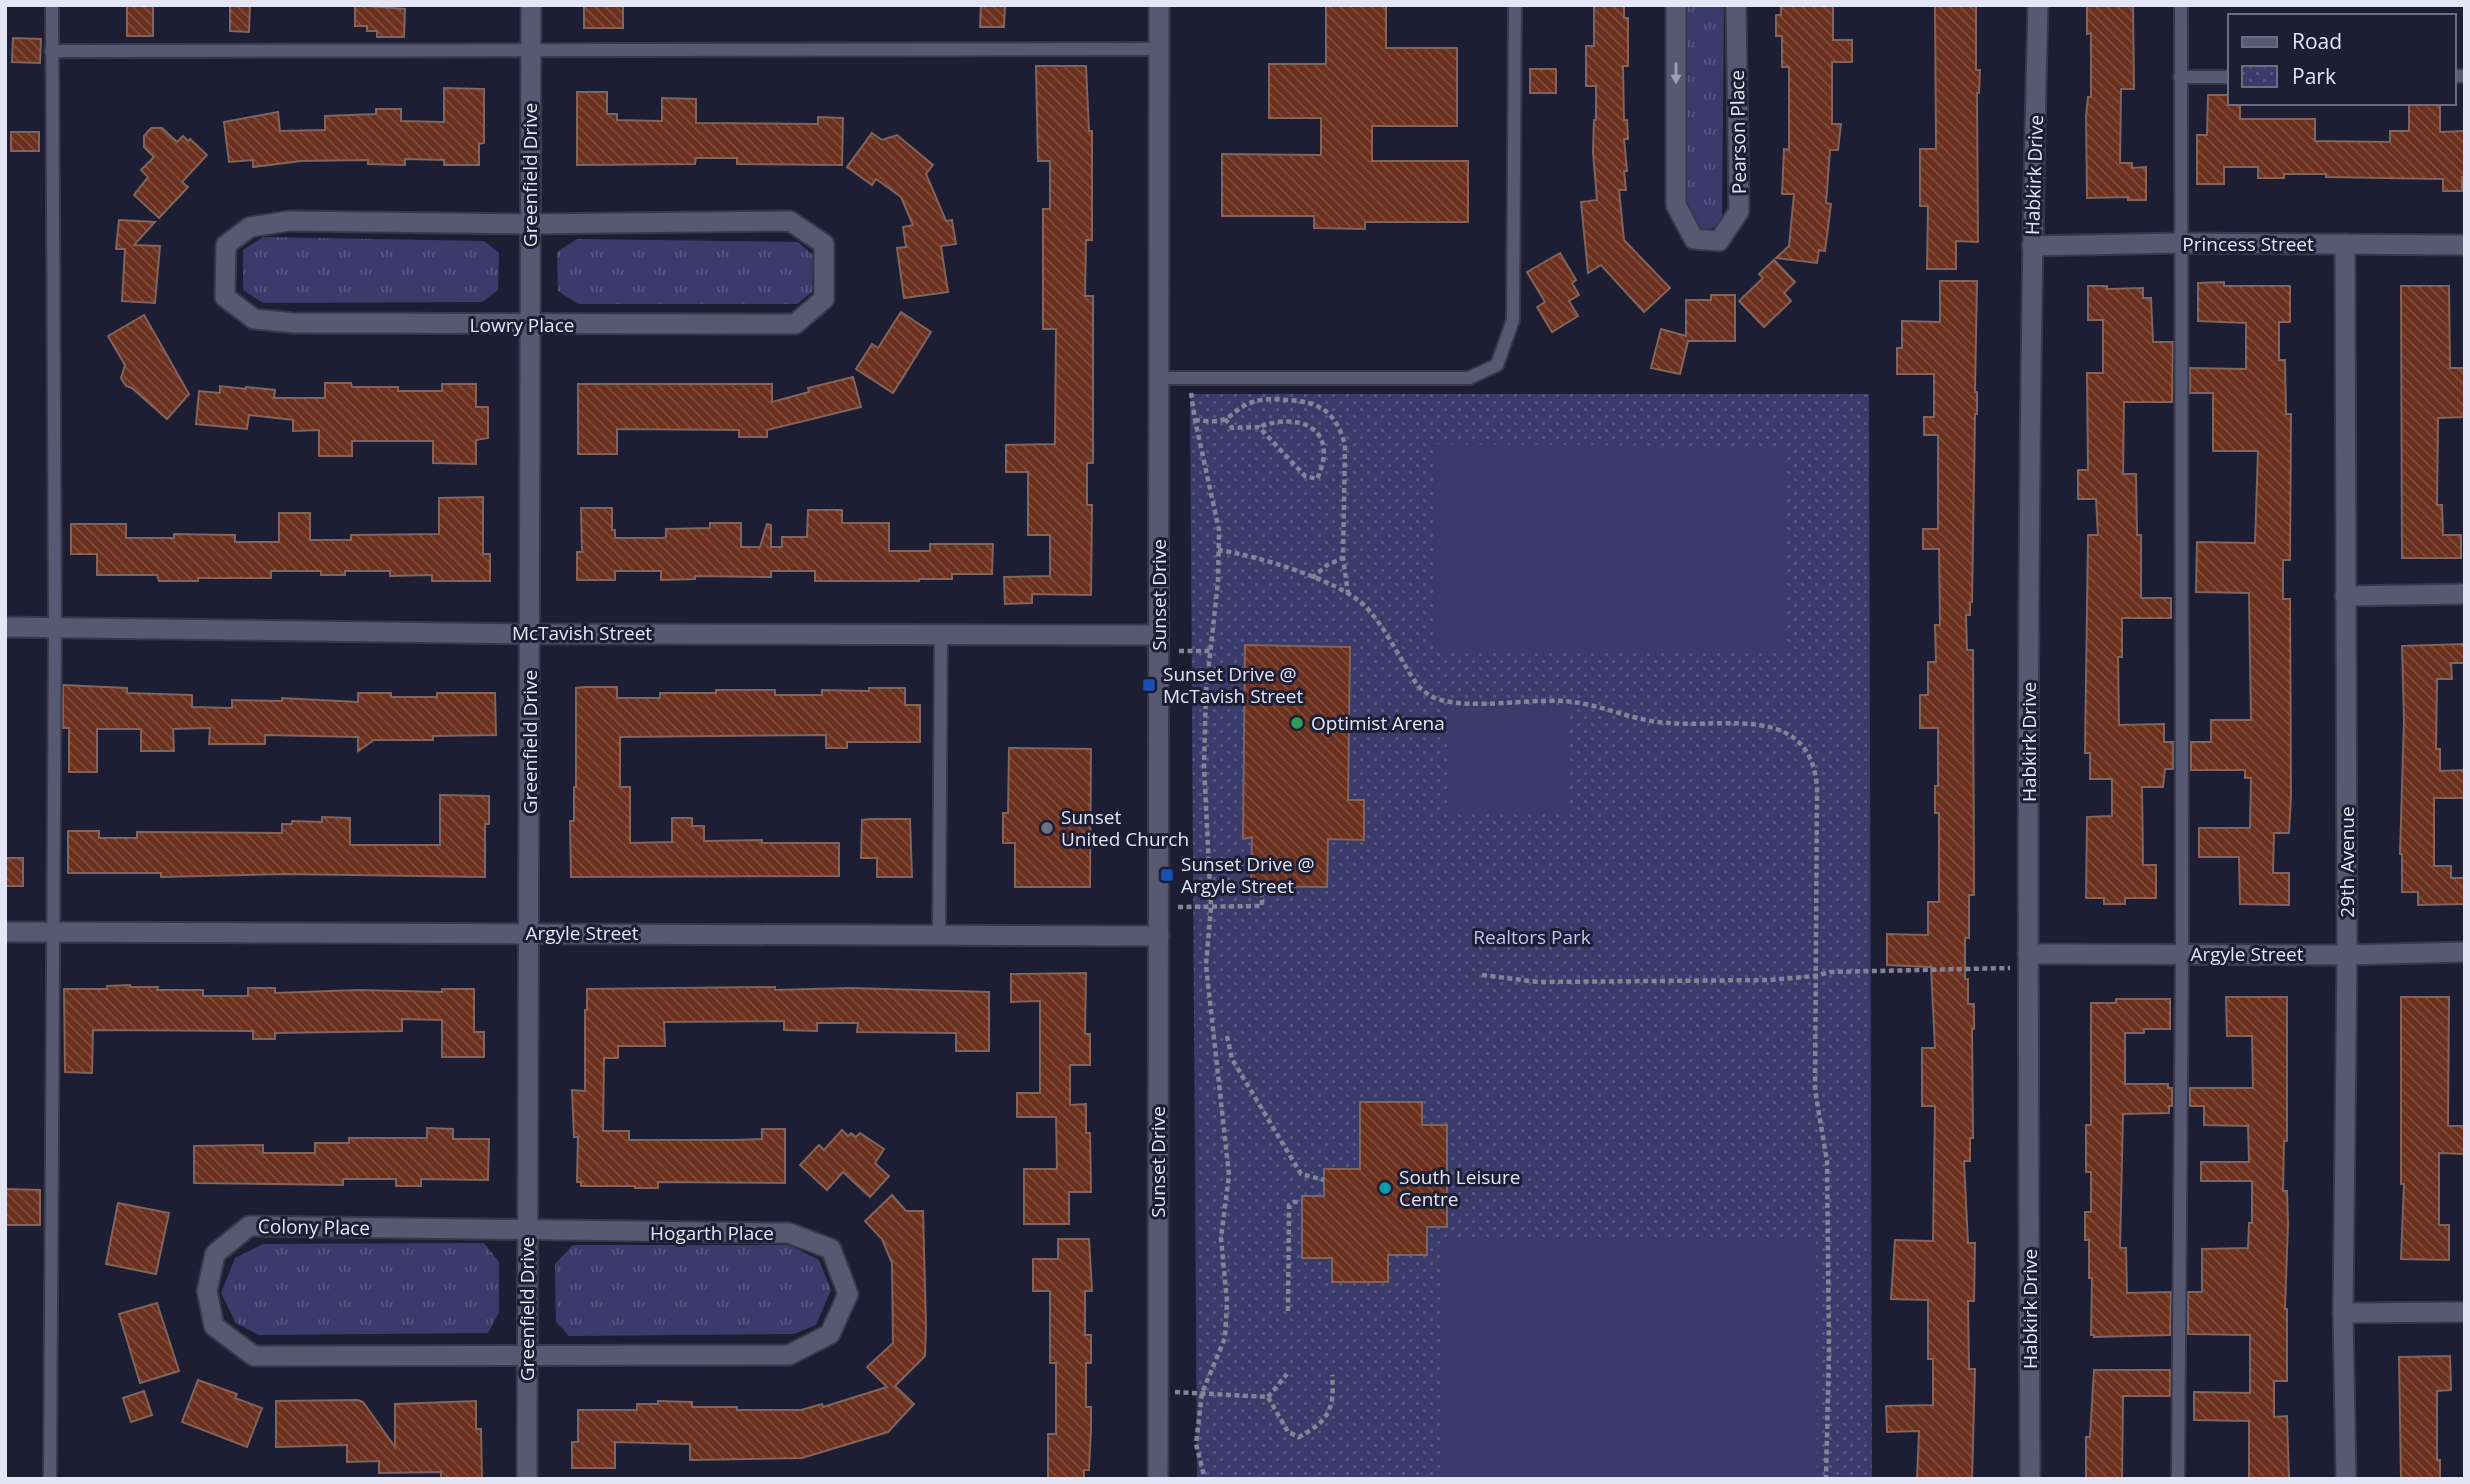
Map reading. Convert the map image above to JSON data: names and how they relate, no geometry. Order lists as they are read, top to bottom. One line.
{"streets":{"street":["Pearson Place","Greenfield Drive","Habkirk Drive","Princess Street","Lowry Place","Sunset Drive","McTavish Street","29th Avenue","Argyle Street","Colony Place","Hogarth Place"]},"crossings":[["Greenfield Drive","Lowry Place"],["Greenfield Drive","McTavish Street"],["Greenfield Drive","Argyle Street"],["Greenfield Drive","Colony Place"],["Greenfield Drive","Hogarth Place"],["Habkirk Drive","Princess Street"],["Habkirk Drive","Argyle Street"],["Princess Street","29th Avenue"],["Sunset Drive","McTavish Street"],["Sunset Drive","Argyle Street"],["29th Avenue","Argyle Street"],["Colony Place","Hogarth Place"]],"parks":["Realtors Park"],"places":{"transit":["Sunset Drive @ McTavish Street","Sunset Drive @ Argyle Street"],"other":["Optimist Arena","Sunset United Church","South Leisure Centre"]},"legend":["Road","Park"]}
